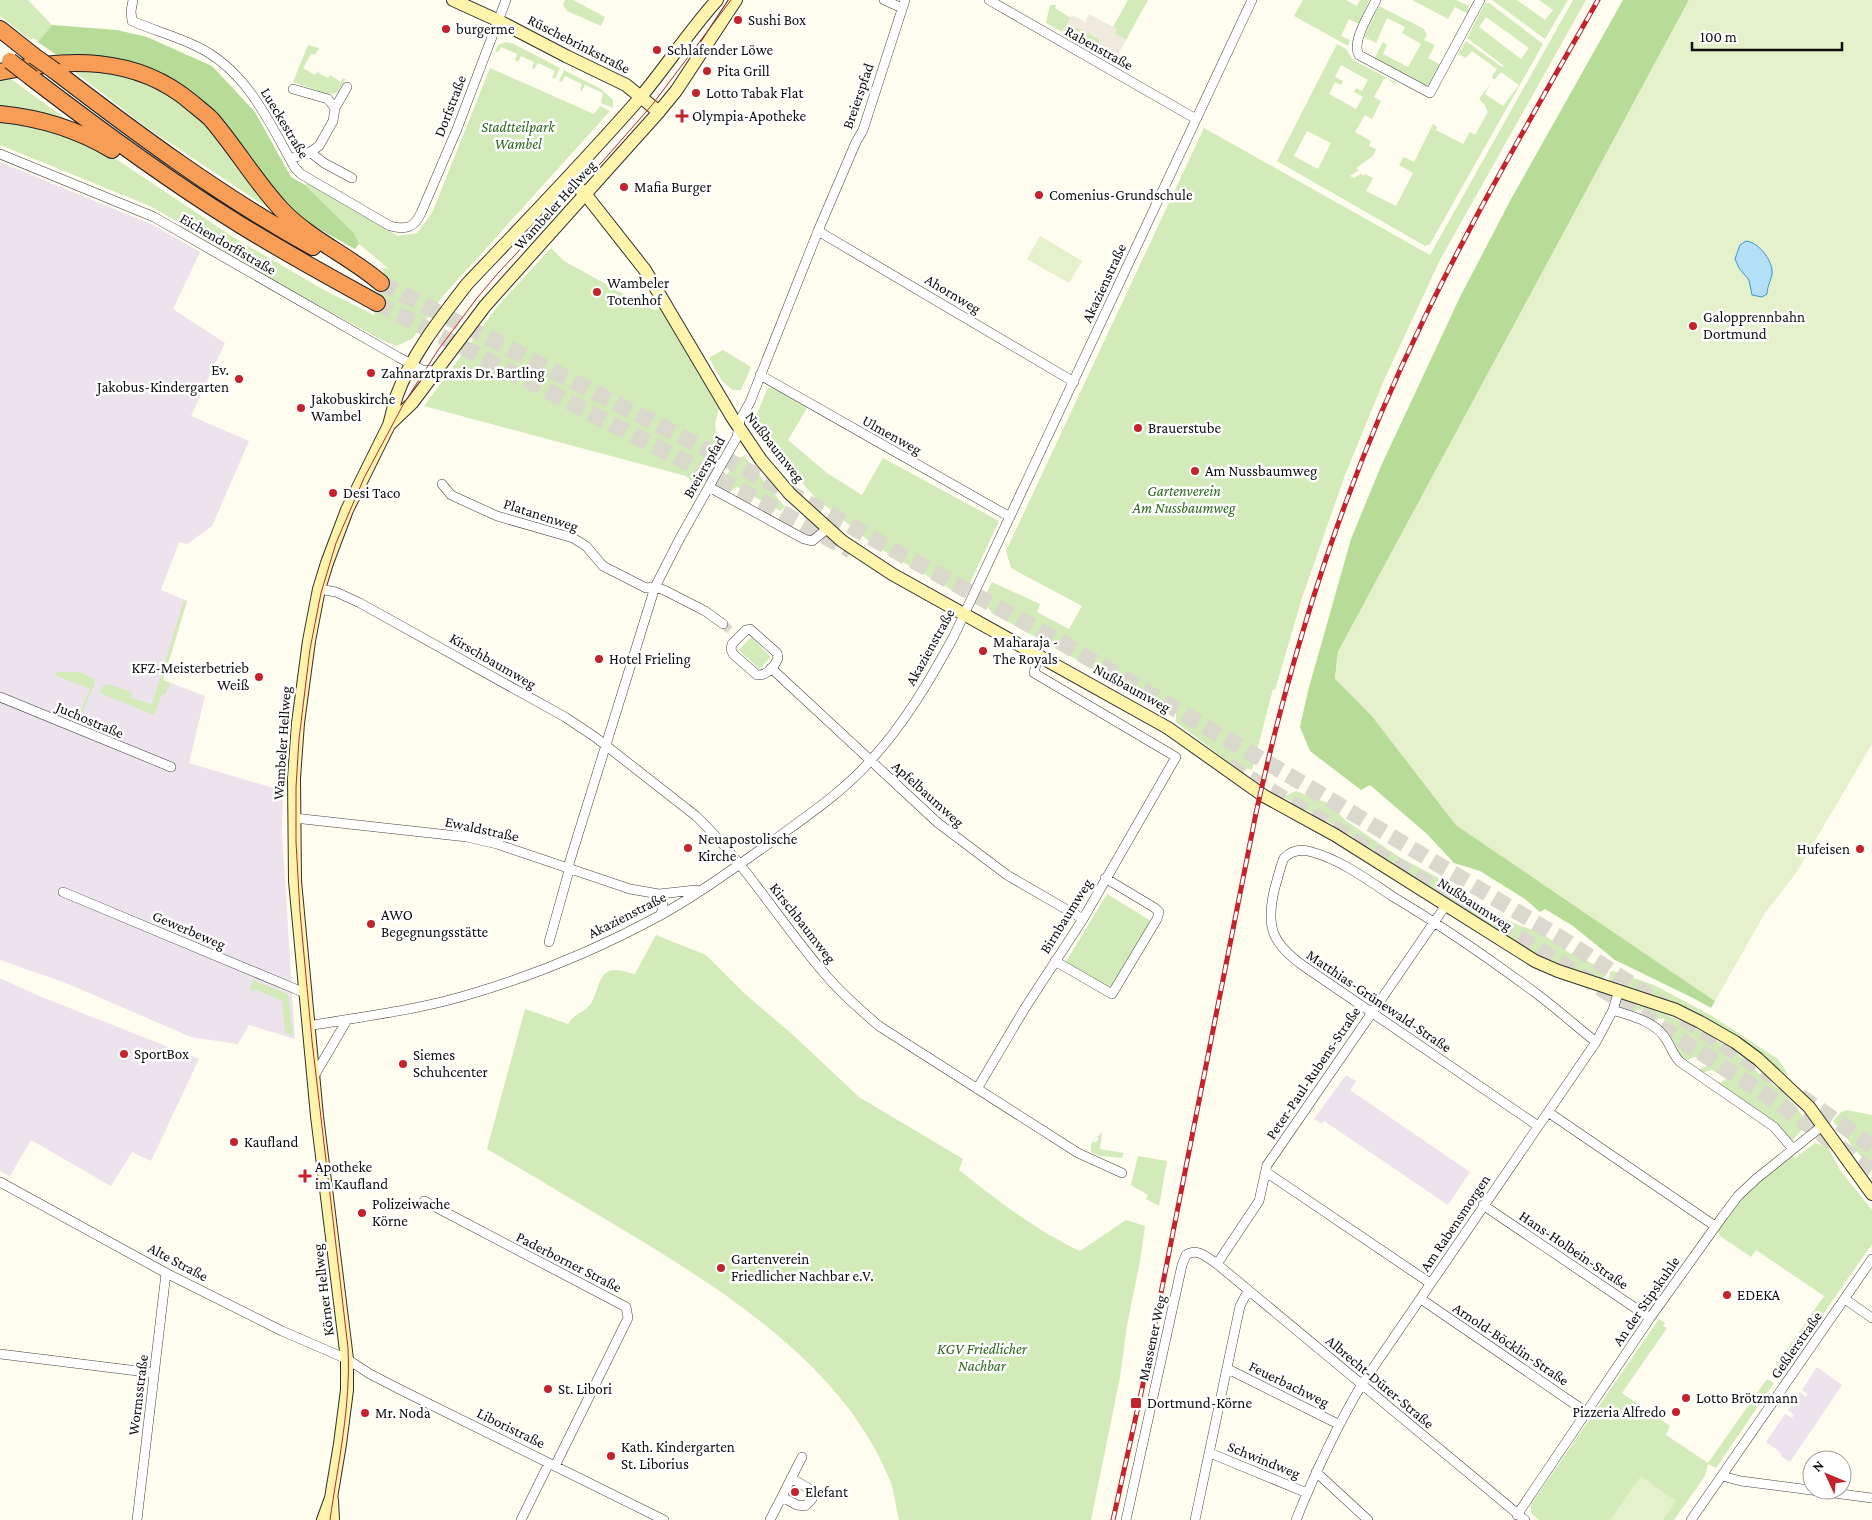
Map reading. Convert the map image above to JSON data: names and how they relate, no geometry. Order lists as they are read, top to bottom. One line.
{"streets":{"main road":["Rüschebrinkstraße","Wambeler Hellweg","Nußbaumweg","Körner Hellweg"],"street":["Rabenstraße","Breierspfad","Dorfstraße","Lueckestraße","Eichendorffstraße","Akazienstraße","Ahornweg","Ulmenweg","Platanenweg","Kirschbaumweg","Juchostraße","Apfelbaumweg","Ewaldstraße","Birnbaumweg","Gewerbeweg","Matthias-Grünewald-Straße","Peter-Paul-Rubens-Straße","Am Rabensmorgen","Hans-Holbein-Straße","Alte Straße","Paderborner Straße","An der Stipskuhle","Massener Weg","Arnold-Böcklin-Straße","Geßlerstraße","Albrecht-Dürer-Straße","Feuerbachweg","Wormsstraße","Liboristraße","Schwindweg"]},"crossings":[["Rüschebrinkstraße","Dorfstraße"],["Rüschebrinkstraße","Wambeler Hellweg"],["Rabenstraße","Akazienstraße"],["Breierspfad","Ahornweg"],["Breierspfad","Ulmenweg"],["Breierspfad","Nußbaumweg"],["Breierspfad","Platanenweg"],["Breierspfad","Kirschbaumweg"],["Breierspfad","Ewaldstraße"],["Dorfstraße","Lueckestraße"],["Wambeler Hellweg","Eichendorffstraße"],["Wambeler Hellweg","Akazienstraße"],["Wambeler Hellweg","Nußbaumweg"],["Wambeler Hellweg","Kirschbaumweg"],["Wambeler Hellweg","Ewaldstraße"],["Wambeler Hellweg","Gewerbeweg"],["Wambeler Hellweg","Körner Hellweg"],["Akazienstraße","Ahornweg"],["Akazienstraße","Ulmenweg"],["Akazienstraße","Nußbaumweg"],["Akazienstraße","Kirschbaumweg"],["Akazienstraße","Apfelbaumweg"],["Akazienstraße","Ewaldstraße"],["Nußbaumweg","Birnbaumweg"],["Nußbaumweg","Peter-Paul-Rubens-Straße"],["Nußbaumweg","Am Rabensmorgen"],["Nußbaumweg","An der Stipskuhle"],["Kirschbaumweg","Birnbaumweg"],["Apfelbaumweg","Birnbaumweg"],["Matthias-Grünewald-Straße","Peter-Paul-Rubens-Straße"],["Matthias-Grünewald-Straße","Am Rabensmorgen"],["Peter-Paul-Rubens-Straße","Massener Weg"],["Peter-Paul-Rubens-Straße","Albrecht-Dürer-Straße"],["Am Rabensmorgen","Hans-Holbein-Straße"],["Am Rabensmorgen","Arnold-Böcklin-Straße"],["Am Rabensmorgen","Albrecht-Dürer-Straße"],["Am Rabensmorgen","Feuerbachweg"],["Am Rabensmorgen","Schwindweg"],["Hans-Holbein-Straße","An der Stipskuhle"],["Alte Straße","Körner Hellweg"],["Alte Straße","Wormsstraße"],["Alte Straße","Liboristraße"],["Paderborner Straße","Liboristraße"],["Körner Hellweg","Liboristraße"],["An der Stipskuhle","Arnold-Böcklin-Straße"],["An der Stipskuhle","Albrecht-Dürer-Straße"],["Massener Weg","Albrecht-Dürer-Straße"]],"parks":["Stadtteilpark Wambel","Gartenverein Am Nussbaumweg","KGV Friedlicher Nachbar"],"places":{"other":["Sushi Box","burgerme","Schlafender Löwe","Pita Grill","Lotto Tabak Flat","Mafia Burger","Comenius-Grundschule","Wambeler Totenhof","Galopprennbahn Dortmund","Zahnarztpraxis Dr. Bartling","Ev. Jakobus-Kindergarten","Jakobuskirche Wambel","Brauerstube","Am Nussbaumweg","Desi Taco","Maharaja - The Royals","Hotel Frieling","KFZ-Meisterbetrieb Weiß","Neuapostolische Kirche","Hufeisen","AWO Begegnungsstätte","SportBox","Siemes Schuhcenter","Kaufland","Polizeiwache Körne","Gartenverein Friedlicher Nachbar e.V.","EDEKA","St. Libori","Lotto Brötzmann","Pizzeria Alfredo","Mr. Noda","Kath. Kindergarten St. Liborius","Elefant"],"health":["Olympia-Apotheke","Apotheke im Kaufland"],"transit":["Dortmund-Körne"]},"scale_bar":"100 m","north":"top left"}
